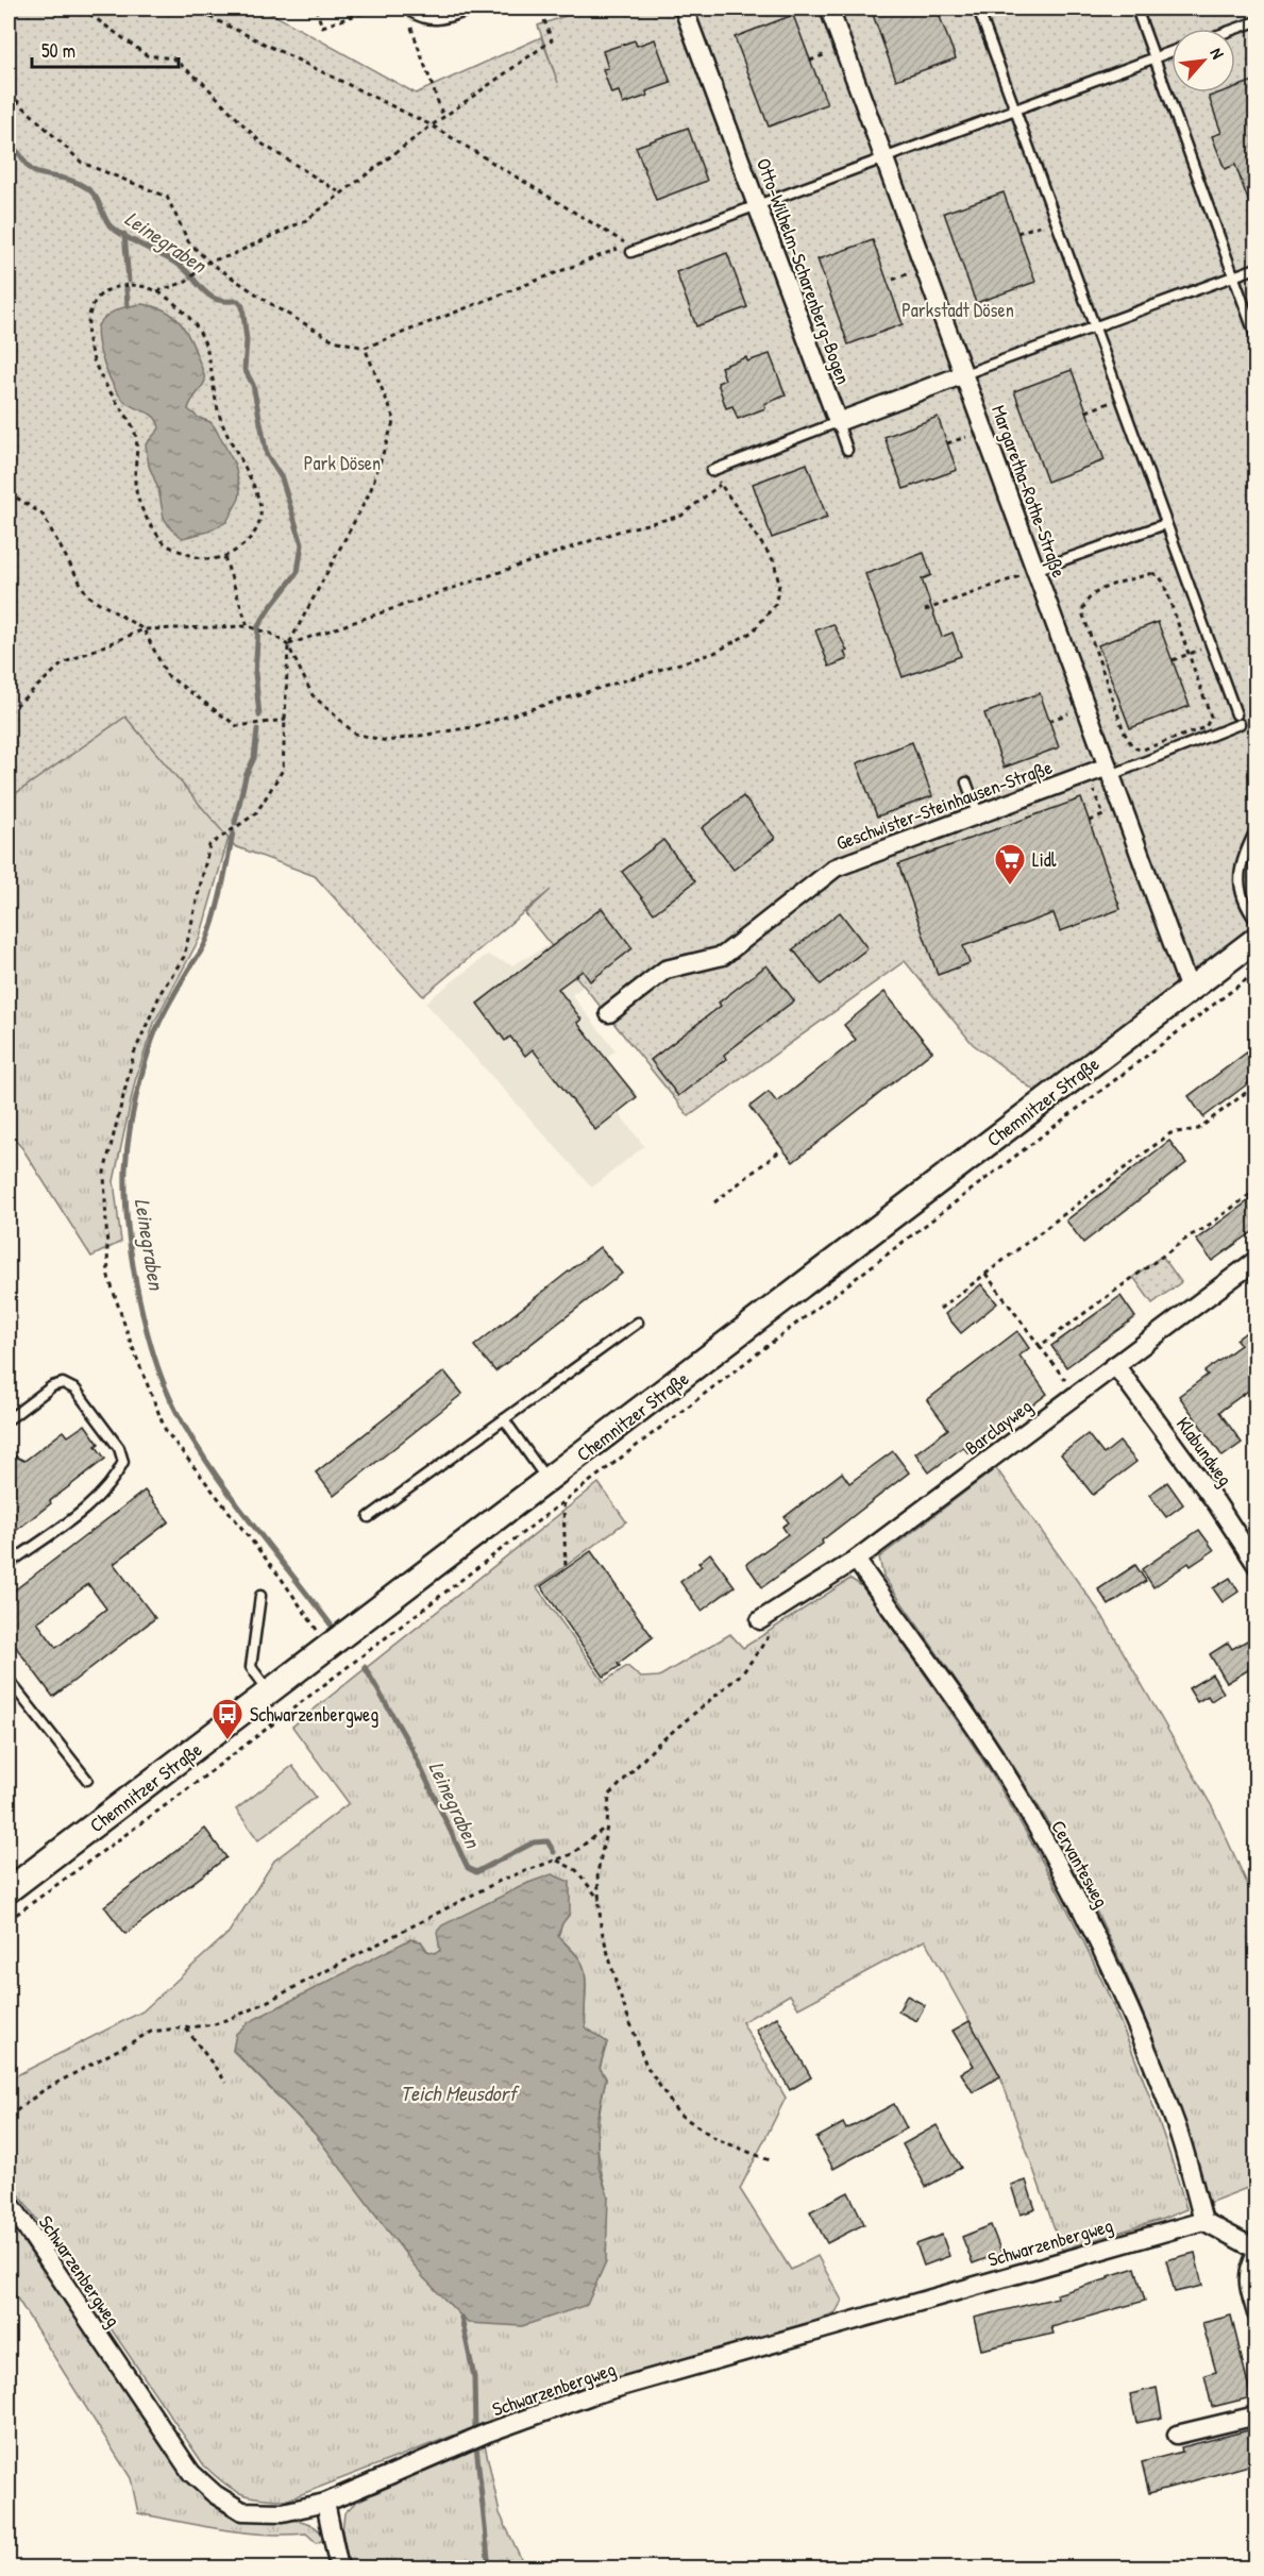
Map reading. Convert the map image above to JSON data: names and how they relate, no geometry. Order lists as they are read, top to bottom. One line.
{"streets":{"main road":["Chemnitzer Straße"],"street":["Otto-Wilhelm-Scharenberg-Bogen","Margaretha-Rothe-Straße","Geschwister-Steinhausen-Straße","Barclayweg","Klabundweg","Cervantesweg","Schwarzenbergweg"]},"crossings":[["Margaretha-Rothe-Straße","Geschwister-Steinhausen-Straße"],["Margaretha-Rothe-Straße","Chemnitzer Straße"],["Barclayweg","Klabundweg"],["Barclayweg","Cervantesweg"],["Cervantesweg","Schwarzenbergweg"]],"water":["Leinegraben","Teich Meusdorf"],"parks":["Parkstadt Dösen","Park Dösen"],"places":{"supermarket":["Lidl"],"bus stop":["Schwarzenbergweg"]},"scale_bar":"50 m","north":"top right"}
